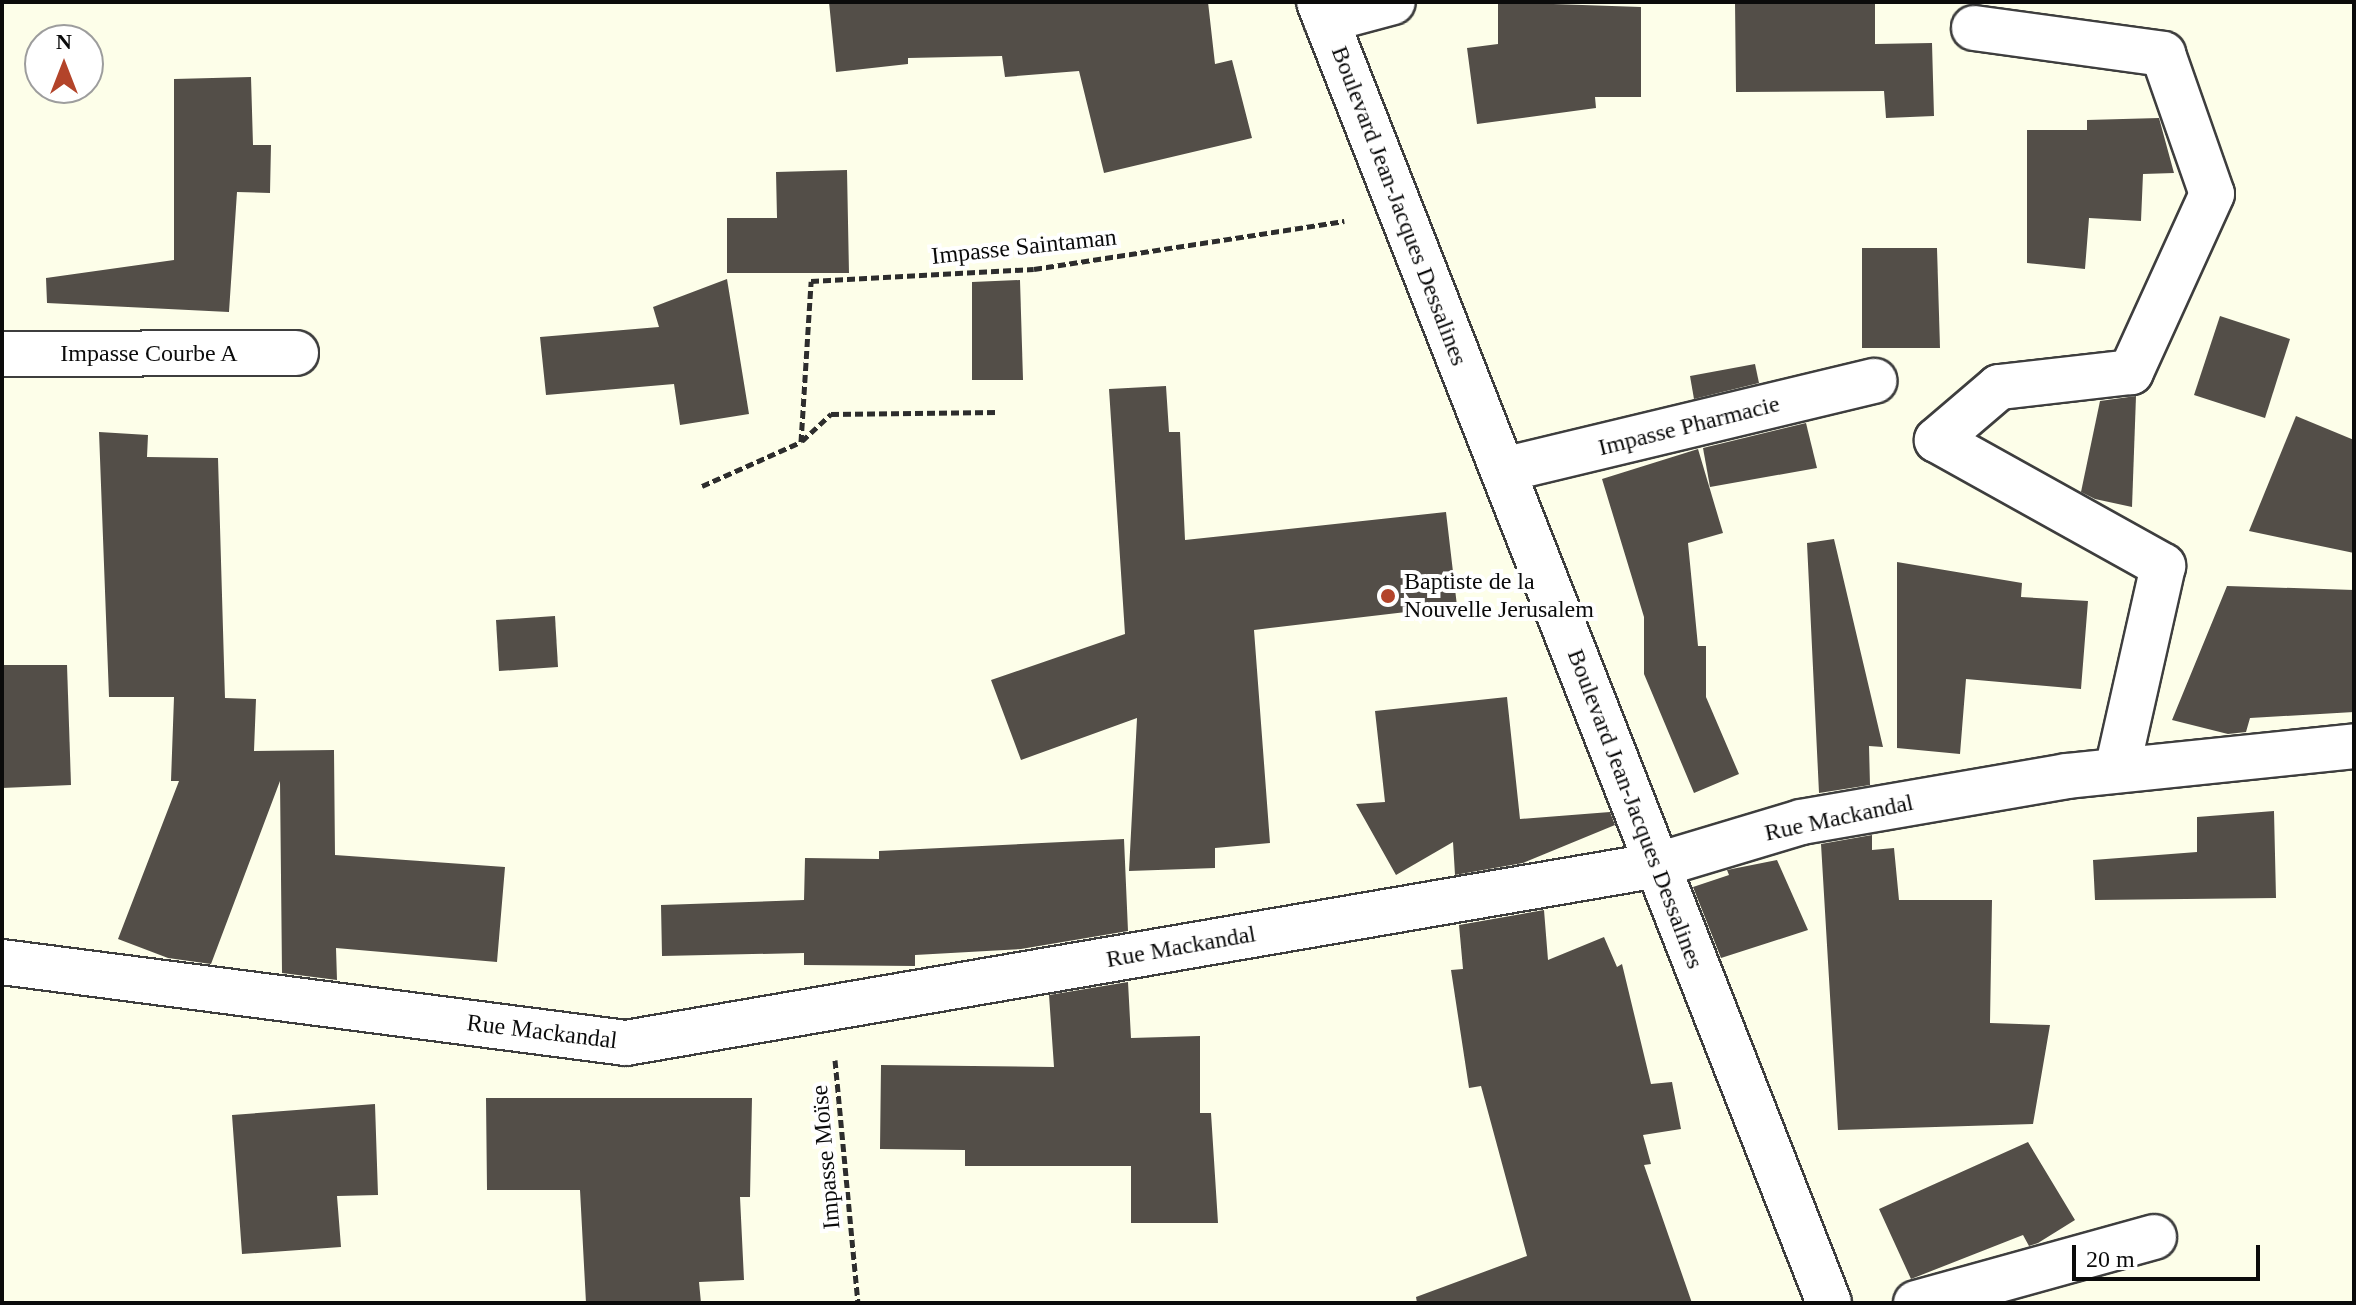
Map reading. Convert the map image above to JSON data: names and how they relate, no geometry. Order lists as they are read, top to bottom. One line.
{"streets":{"street":["Boulevard Jean-Jacques Dessalines","Impasse Courbe A","Impasse Pharmacie","Rue Mackandal"],"path":["Impasse Saintaman","Impasse Moïse"]},"crossings":[["Boulevard Jean-Jacques Dessalines","Impasse Saintaman"],["Boulevard Jean-Jacques Dessalines","Impasse Pharmacie"],["Boulevard Jean-Jacques Dessalines","Rue Mackandal"],["Rue Mackandal","Impasse Moïse"]],"places":["Baptiste de la Nouvelle Jerusalem"],"scale_bar":"20 m","north":"top"}
